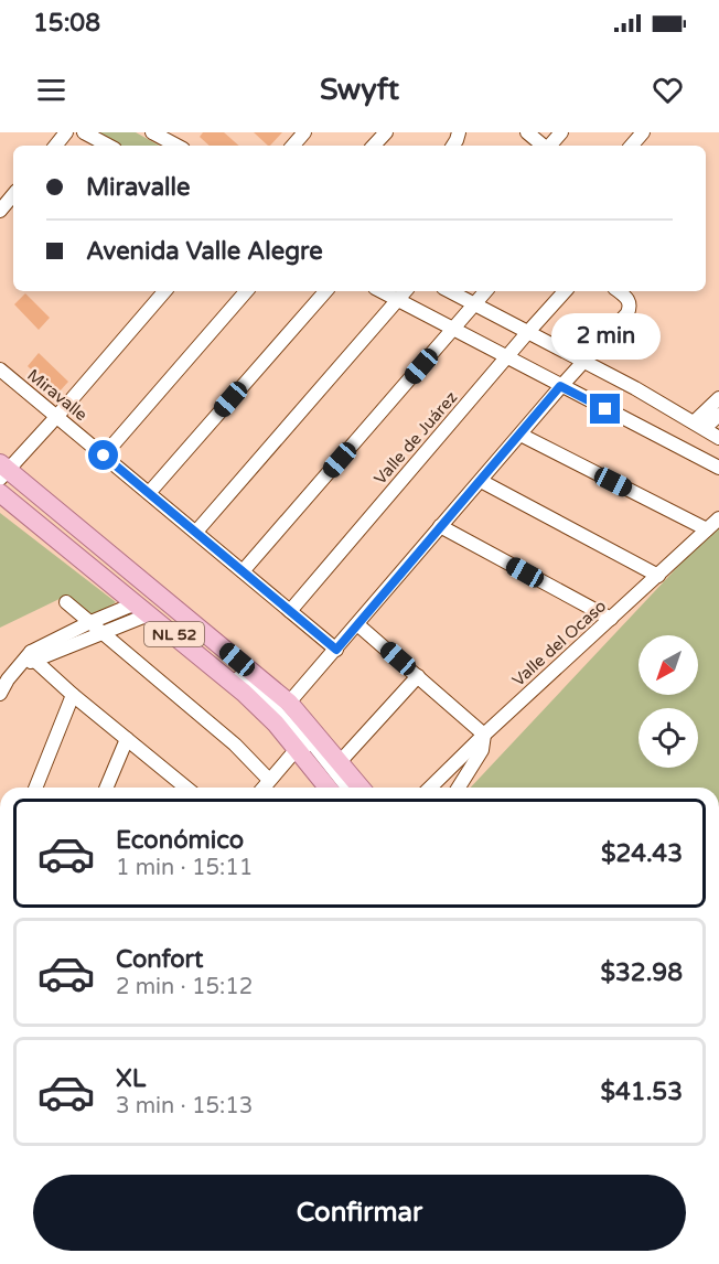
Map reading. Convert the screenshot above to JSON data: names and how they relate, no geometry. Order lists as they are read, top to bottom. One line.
{"streets":{"main road":["NL 52"],"street":["Miravalle","Valle de Juárez","Valle del Ocaso"]},"crossings":[["Miravalle","Valle de Juárez"]],"north":"bottom left","page":{"status":"15:08","header":"Swyft","banner":["Miravalle","Avenida Valle Alegre"],"bubble":"2 min","list":[{"name":"Económico","note":"1 min · 15:11","value":"$24.43"},{"name":"Confort","note":"2 min · 15:12","value":"$32.98"},{"name":"XL","note":"3 min · 15:13","value":"$41.53"}],"buttons":"Confirmar"}}
